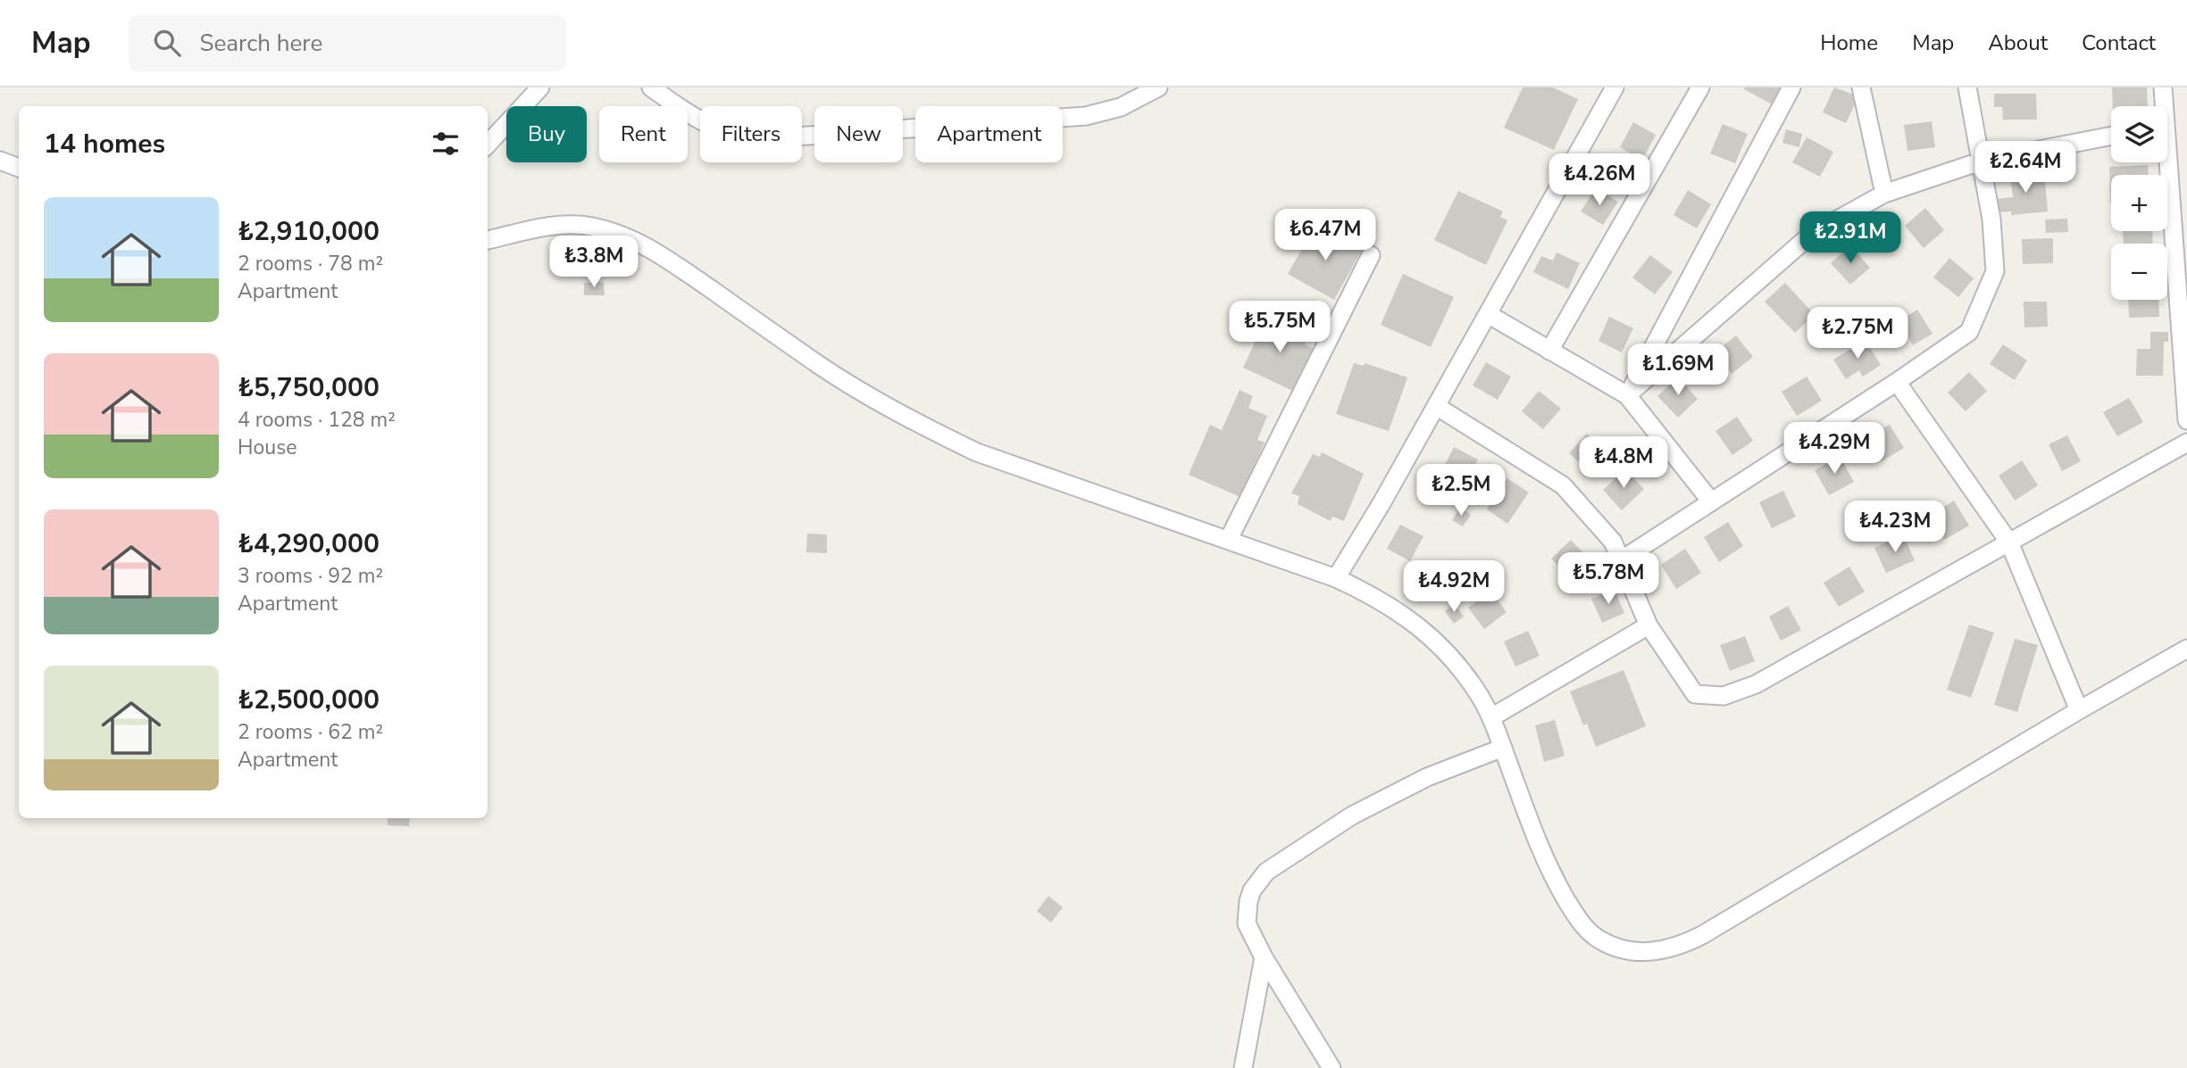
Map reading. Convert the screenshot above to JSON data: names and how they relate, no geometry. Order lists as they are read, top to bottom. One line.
{"page":{"header":"Map","search":"Search here","nav":["Home","Map","About","Contact"],"map_buttons":["+","−"],"chip":["Buy","Rent","Filters","New","Apartment"],"heading":"14 homes","price":["₺2.64M","₺4.26M","₺6.47M","₺2.91M","₺3.8M","₺5.75M","₺2.75M","₺1.69M","₺4.29M","₺4.8M","₺2.5M","₺4.23M","₺5.78M","₺4.92M"],"list":[{"name":"₺2,910,000","note":"2 rooms · 78 m² · Apartment"},{"name":"₺5,750,000","note":"4 rooms · 128 m² · House"},{"name":"₺4,290,000","note":"3 rooms · 92 m² · Apartment"},{"name":"₺2,500,000","note":"2 rooms · 62 m² · Apartment"}]}}
